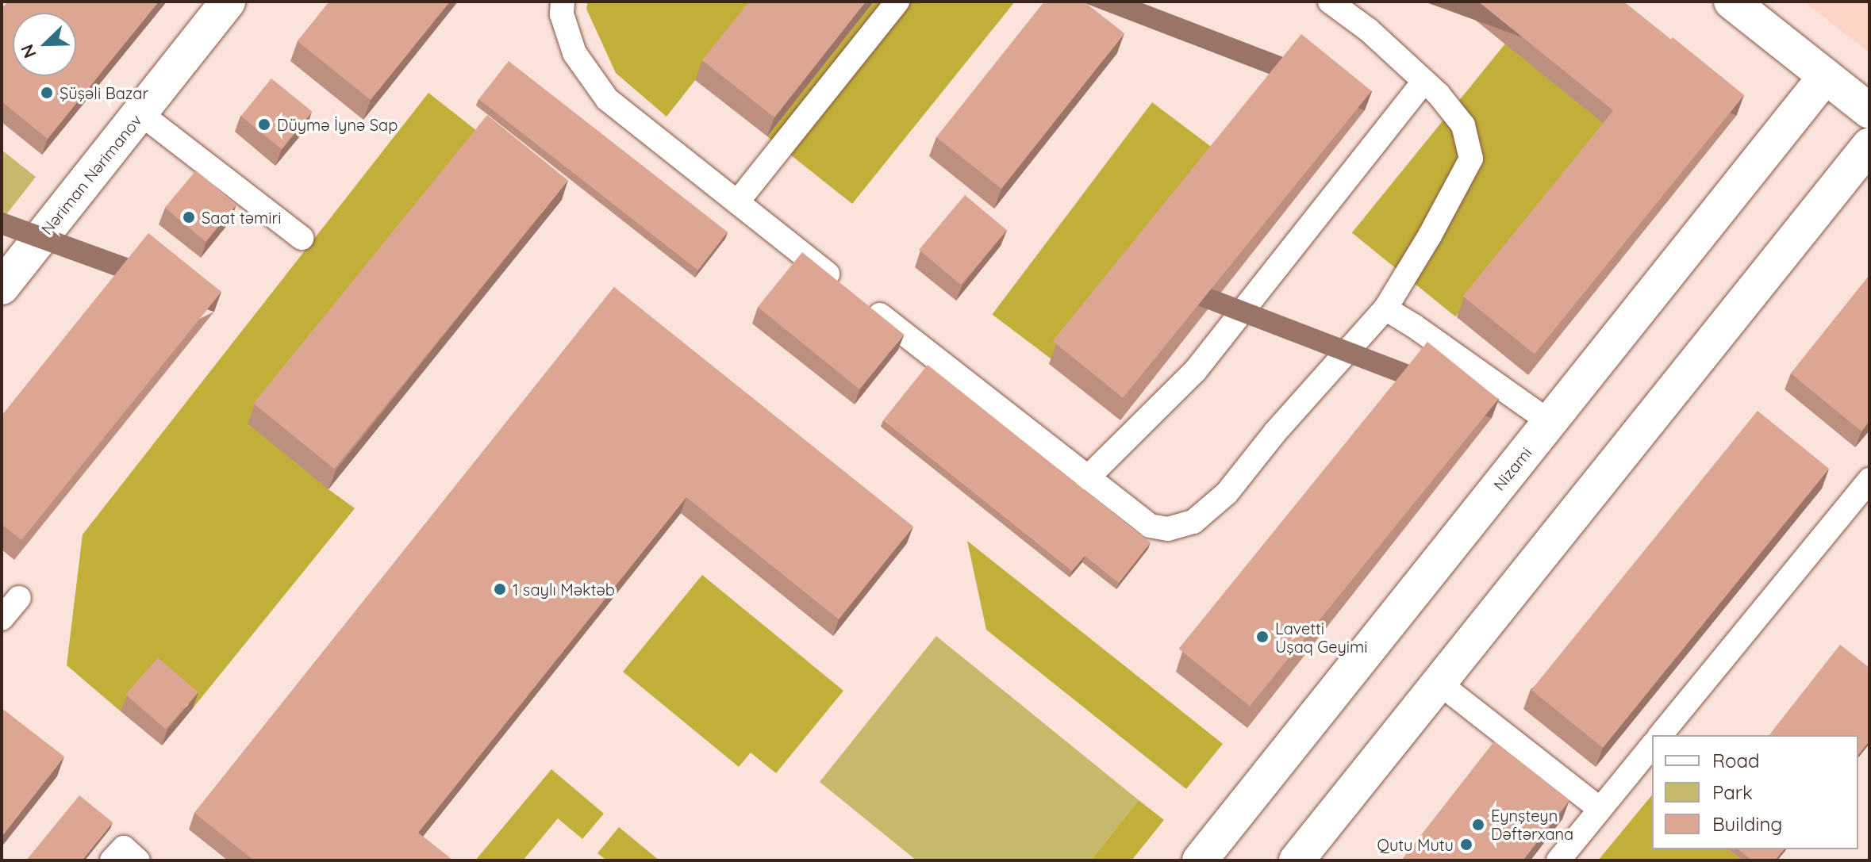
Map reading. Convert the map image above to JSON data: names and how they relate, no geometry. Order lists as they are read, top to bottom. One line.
{"streets":{"street":["Nəriman Nərimanov","Nizami"]},"places":["Şüşəli Bazar","Düymə İynə Sap","Saat təmiri","1 saylı Məktəb","Lavetti Uşaq Geyimi","Eynşteyn Dəftərxana","Qutu Mutu"],"legend":["Road","Park","Building"],"north":"bottom left"}
